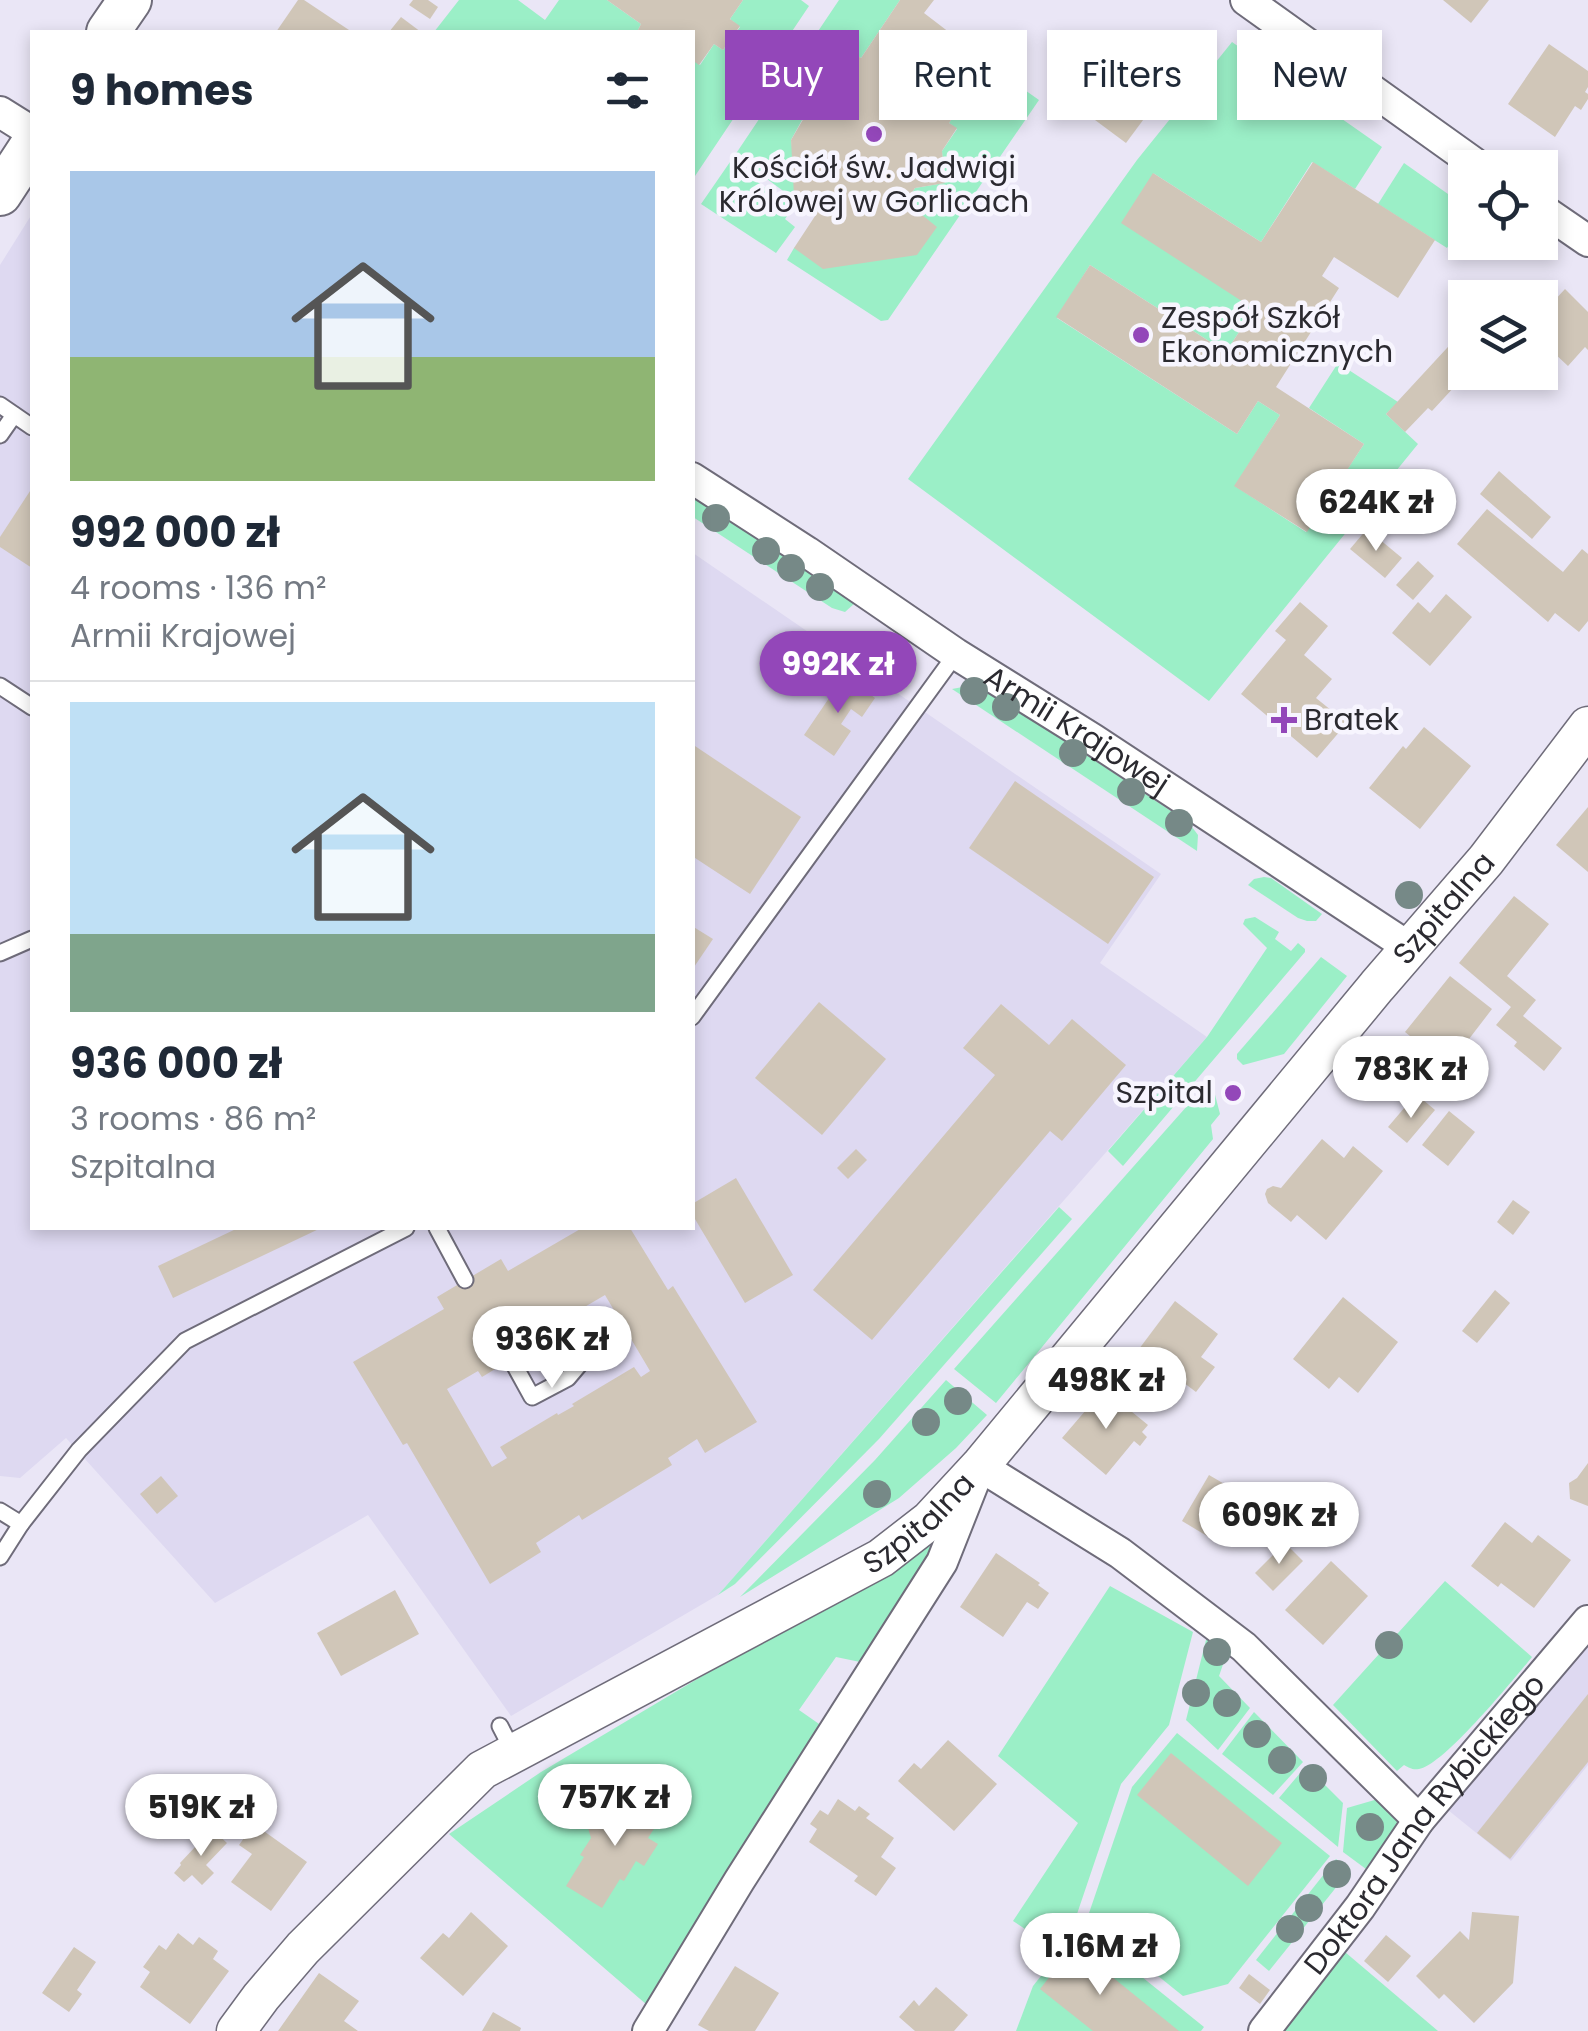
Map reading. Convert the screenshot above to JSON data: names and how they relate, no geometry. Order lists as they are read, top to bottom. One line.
{"streets":{"street":["Armii Krajowej","Szpitalna","Doktora Jana Rybickiego"]},"crossings":[["Armii Krajowej","Szpitalna"]],"places":{"other":["Kościół św. Jadwigi Królowej w Gorlicach","Zespół Szkół Ekonomicznych","Szpital"],"health":["Bratek"]},"page":{"chip":["Buy","Rent","Filters","New"],"heading":"9 homes","list":[{"name":"992 000 zł","note":"4 rooms · 136 m² · Armii Krajowej"},{"name":"936 000 zł","note":"3 rooms · 86 m² · Szpitalna"}],"price":["624K zł","992K zł","783K zł","936K zł","498K zł","609K zł","757K zł","519K zł","1.16M zł"]}}
